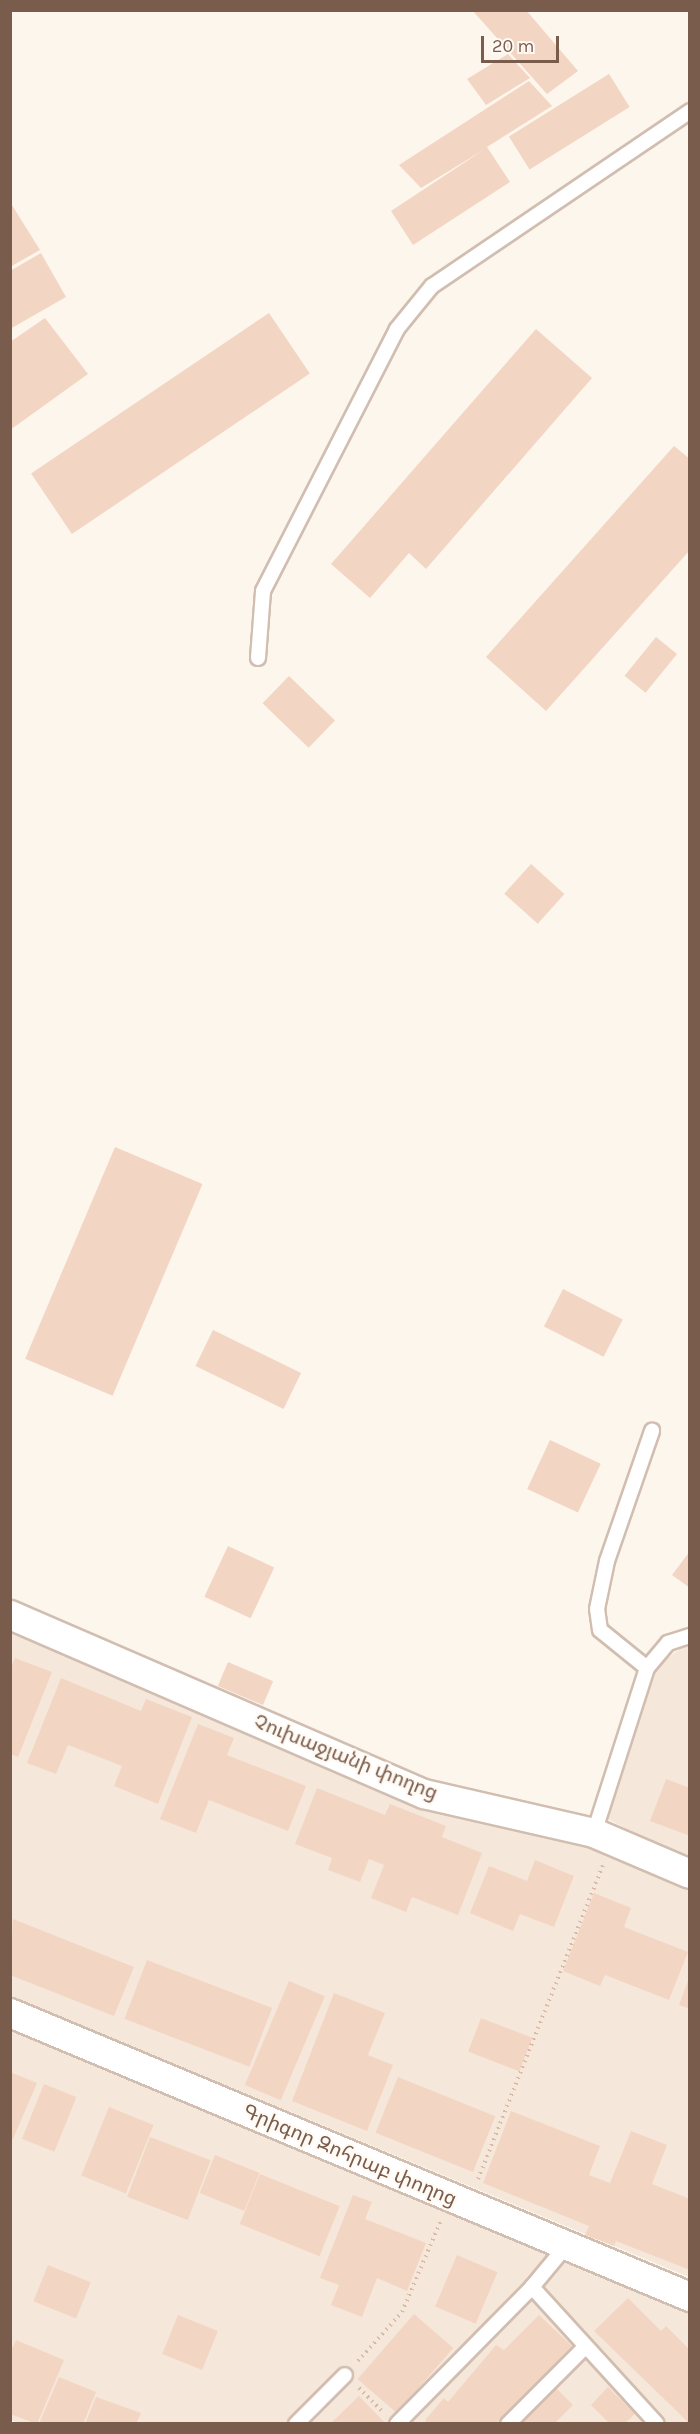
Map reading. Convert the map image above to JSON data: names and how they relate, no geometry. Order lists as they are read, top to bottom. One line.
{"streets":{"street":["Չուխաջյանի փողոց","Գրիգոր Զոհրաբ փողոց"]},"scale_bar":"20 m"}
